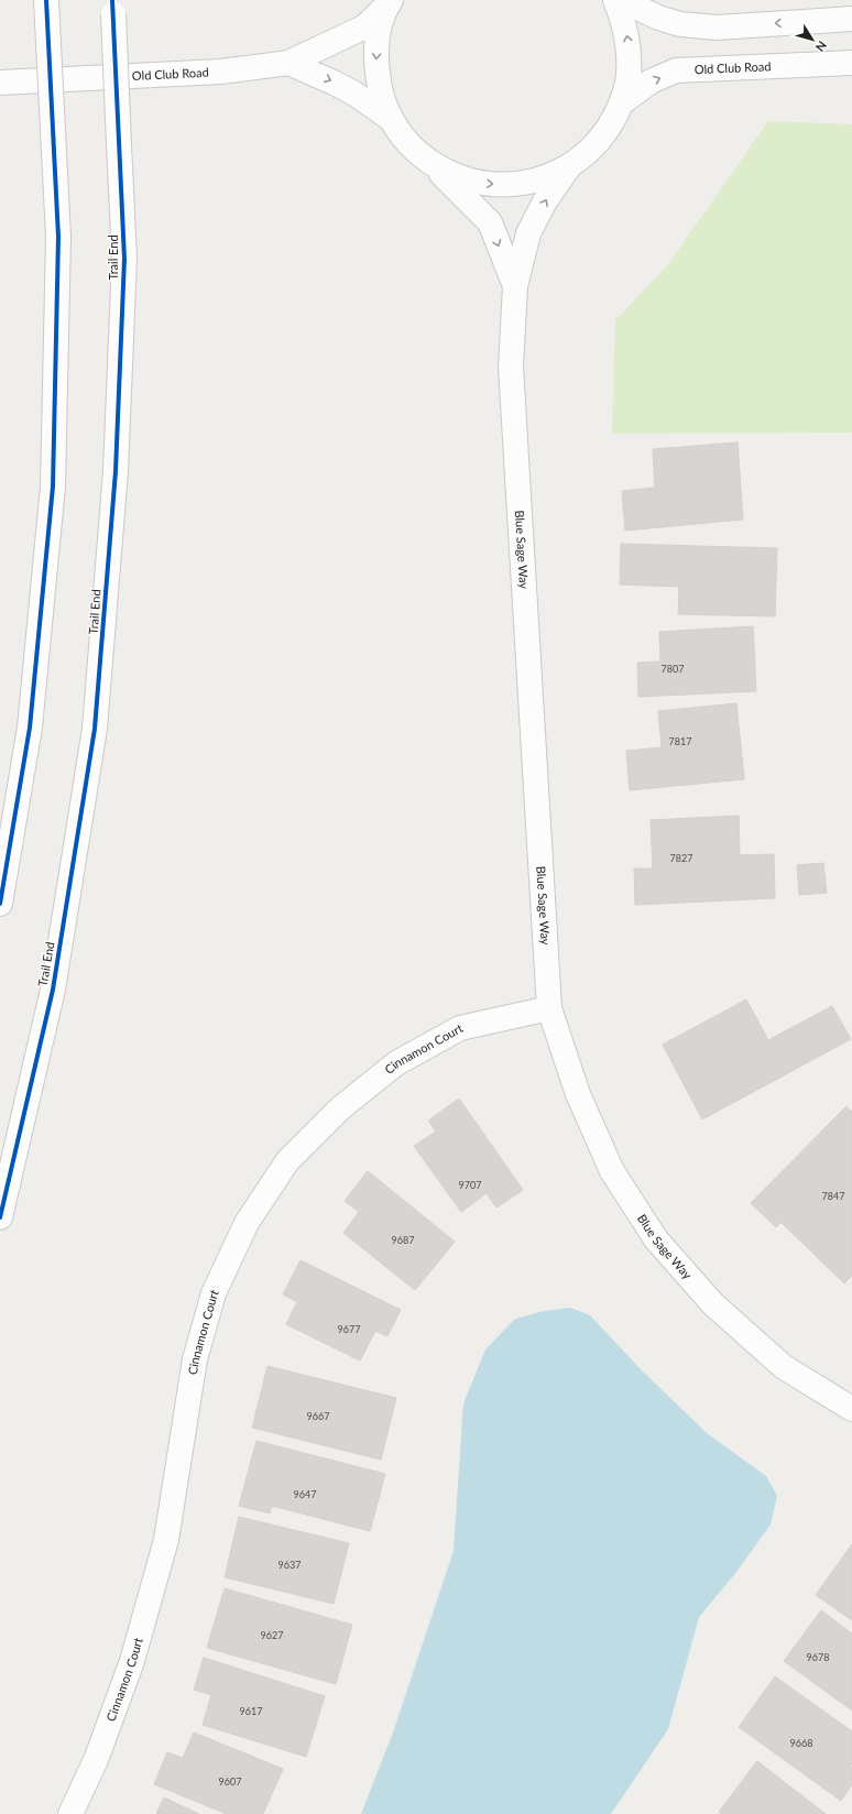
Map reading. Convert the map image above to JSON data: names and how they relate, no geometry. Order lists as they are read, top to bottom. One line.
{"streets":{"street":["Old Club Road","Trail End","Blue Sage Way","Cinnamon Court"]},"crossings":[["Blue Sage Way","Cinnamon Court"]],"house_numbers":["7807","7817","7827","9707","7847","9687","9677","9667","9647","9637","9627","9678","9617","9668","9607"],"north":"bottom right"}
